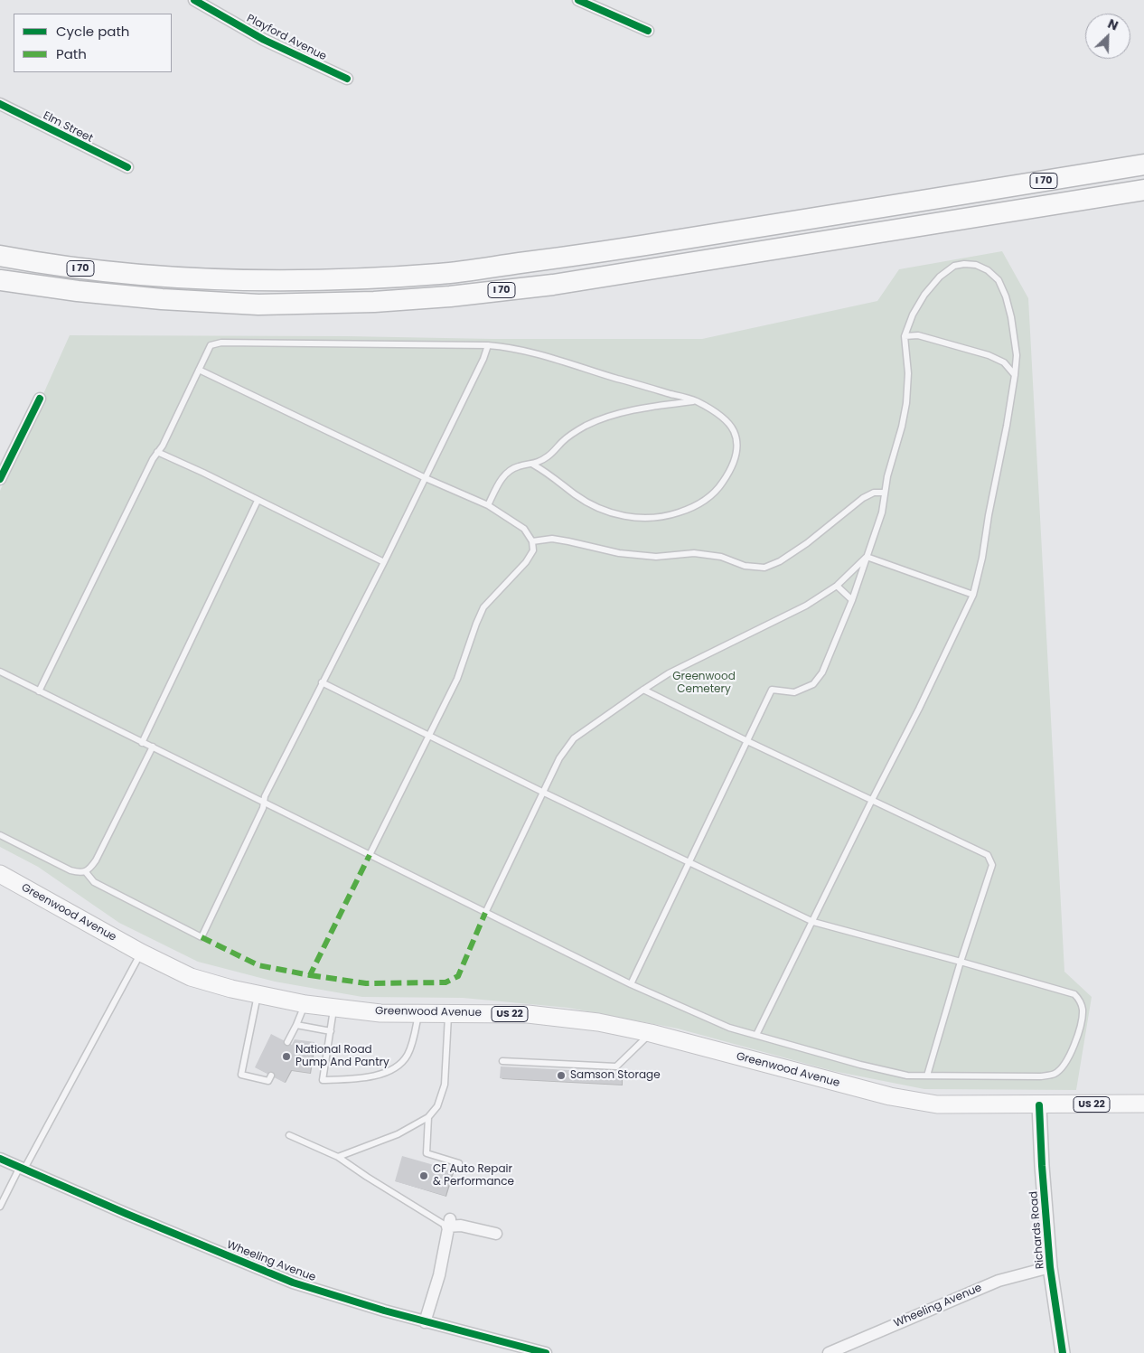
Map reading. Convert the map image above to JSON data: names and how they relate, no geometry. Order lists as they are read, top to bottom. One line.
{"streets":{"highway":["I 70"],"main road":["Greenwood Avenue","US 22"],"street":["Playford Avenue","Elm Street","Richards Road","Wheeling Avenue"]},"crossings":[["Greenwood Avenue","US 22"],["Greenwood Avenue","Richards Road"],["US 22","Richards Road"],["Richards Road","Wheeling Avenue"]],"parks":["Greenwood Cemetery"],"places":["National Road Pump And Pantry","Samson Storage","CF Auto Repair & Performance"],"legend":["Cycle path","Path"],"north":"top right"}
